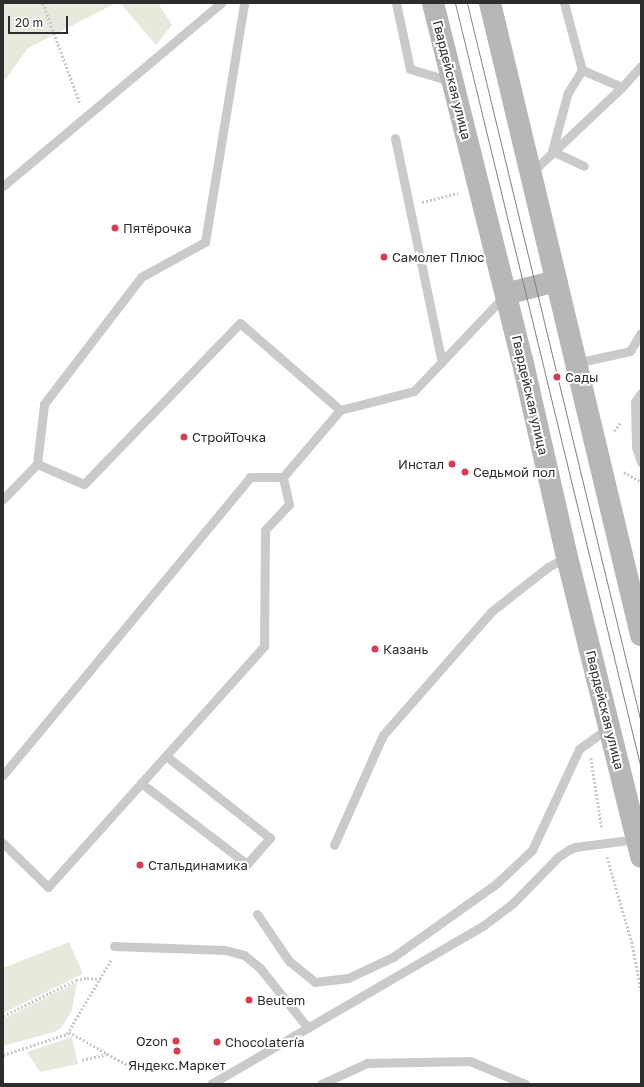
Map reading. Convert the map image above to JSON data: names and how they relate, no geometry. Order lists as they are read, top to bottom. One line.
{"streets":{"main road":["Гвардейская улица"]},"places":["Пятёрочка","Самолет Плюс","Сады","СтройТочка","Инстал","Седьмой пол","Казань","Стальдинамика","Beutem","Ozon","Chocolatería","Яндекс.Маркет"],"scale_bar":"20 m"}
